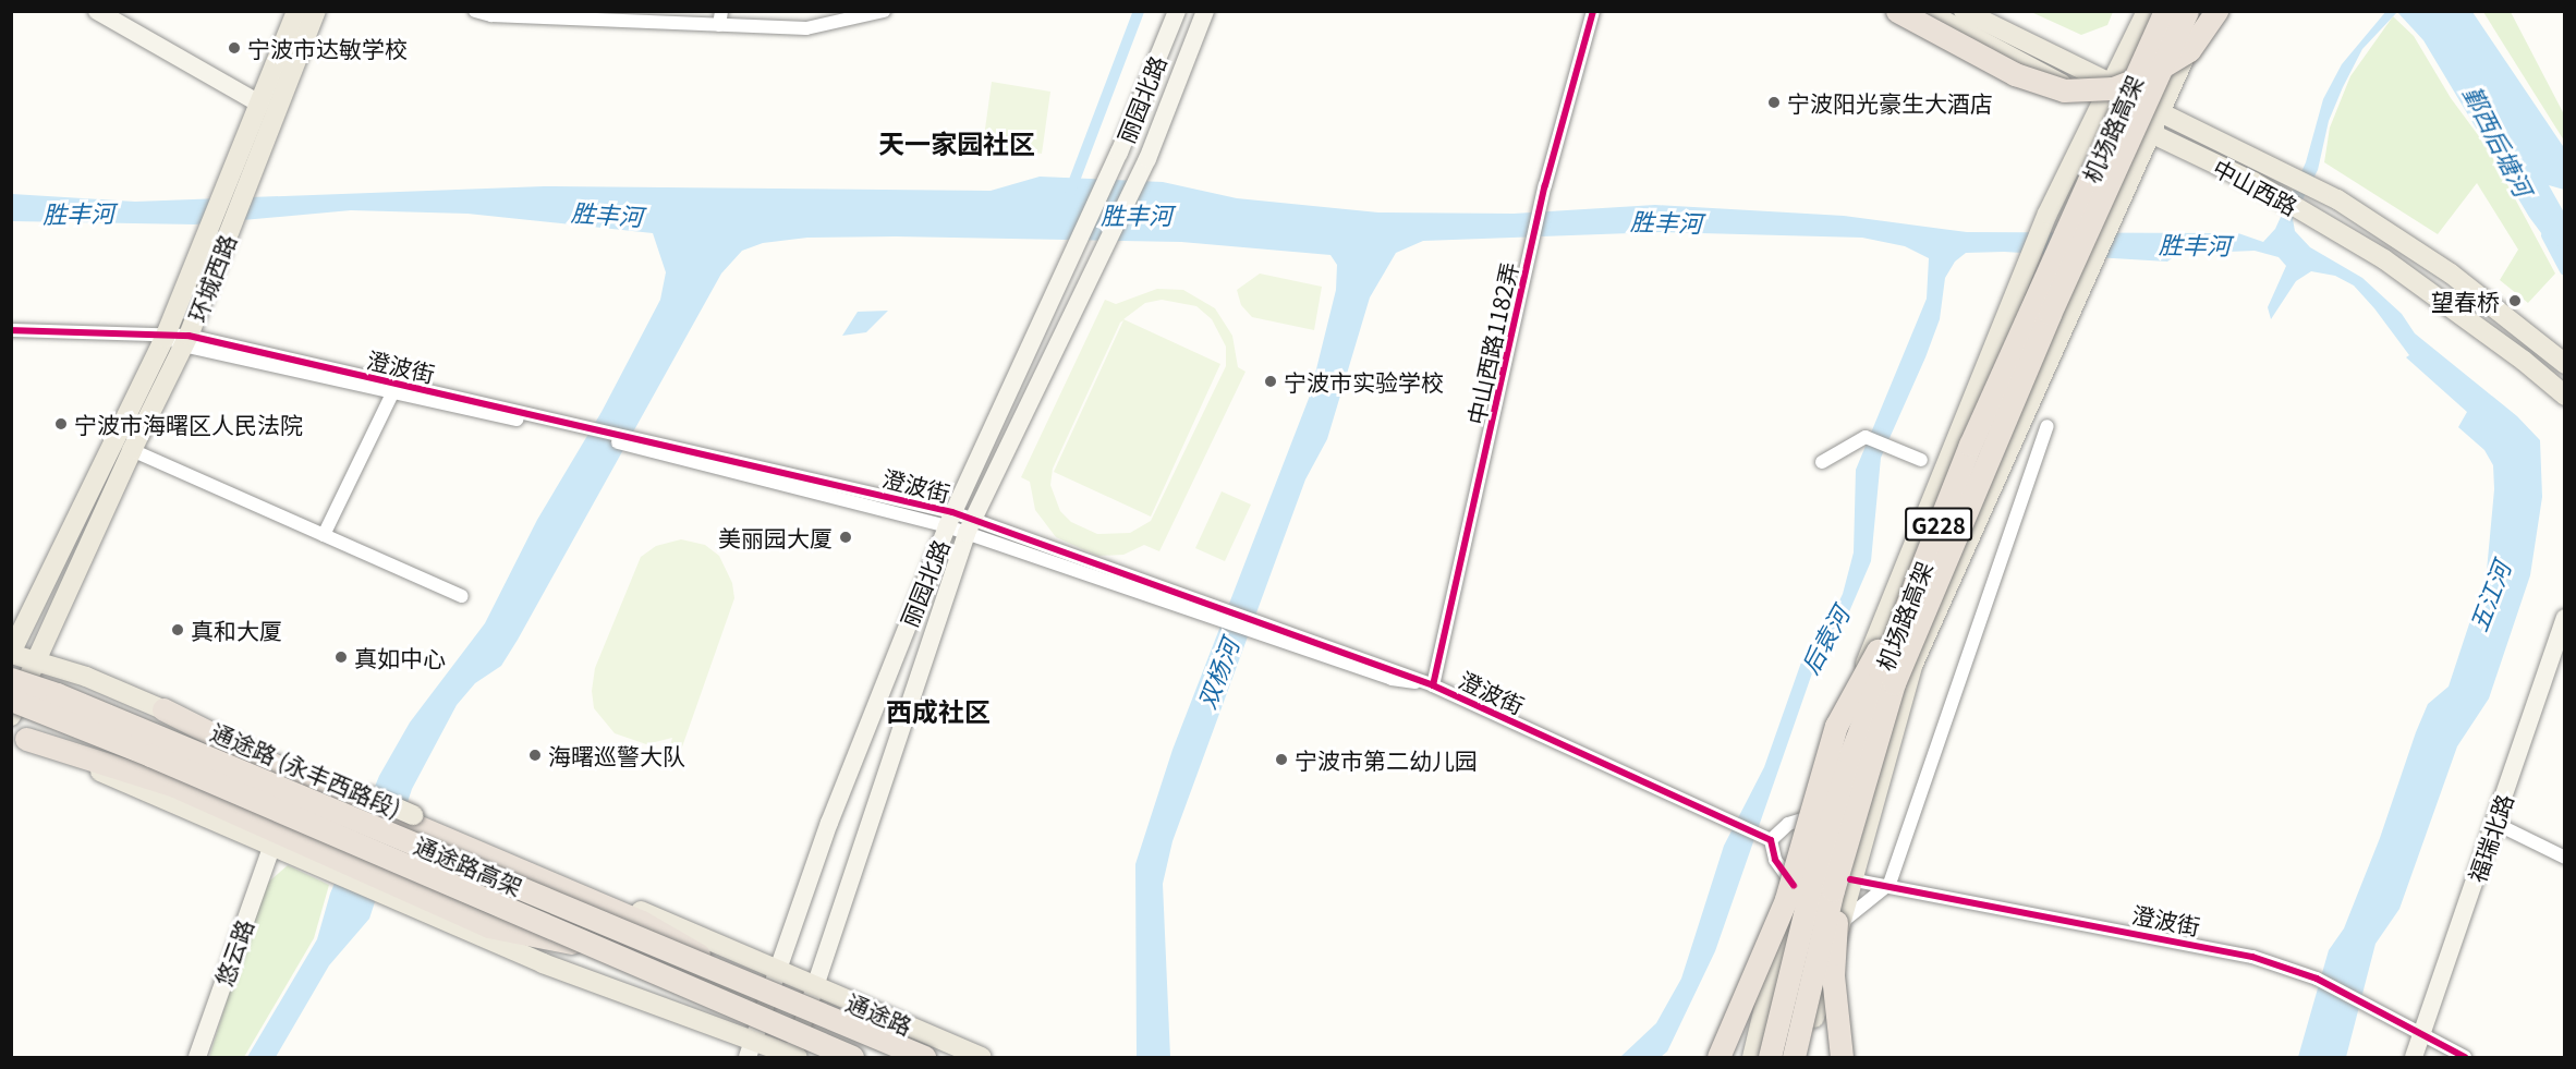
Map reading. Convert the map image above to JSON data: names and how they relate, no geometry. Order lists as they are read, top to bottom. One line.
{"streets":{"highway":["机场路高架","G228","通途路高架"],"main road":["丽园北路","中山西路","环城西路","通途路 (永丰西路段)","福瑞北路","悠云路","通途路"],"street":["中山西路1182弄","澄波街"]},"crossings":[["丽园北路","澄波街"],["丽园北路","通途路 (永丰西路段)"],["丽园北路","通途路"],["环城西路","澄波街"],["环城西路","通途路 (永丰西路段)"],["中山西路1182弄","澄波街"],["澄波街","福瑞北路"],["通途路 (永丰西路段)","通途路"]],"districts":["天一家园社区","西成社区"],"water":["鄞西后塘河","胜丰河","五江河","后袁河","双杨河"],"places":["宁波市达敏学校","宁波阳光豪生大酒店","望春桥","宁波市实验学校","宁波市海曙区人民法院","美丽园大厦","真和大厦","真如中心","海曙巡警大队","宁波市第二幼儿园"]}
